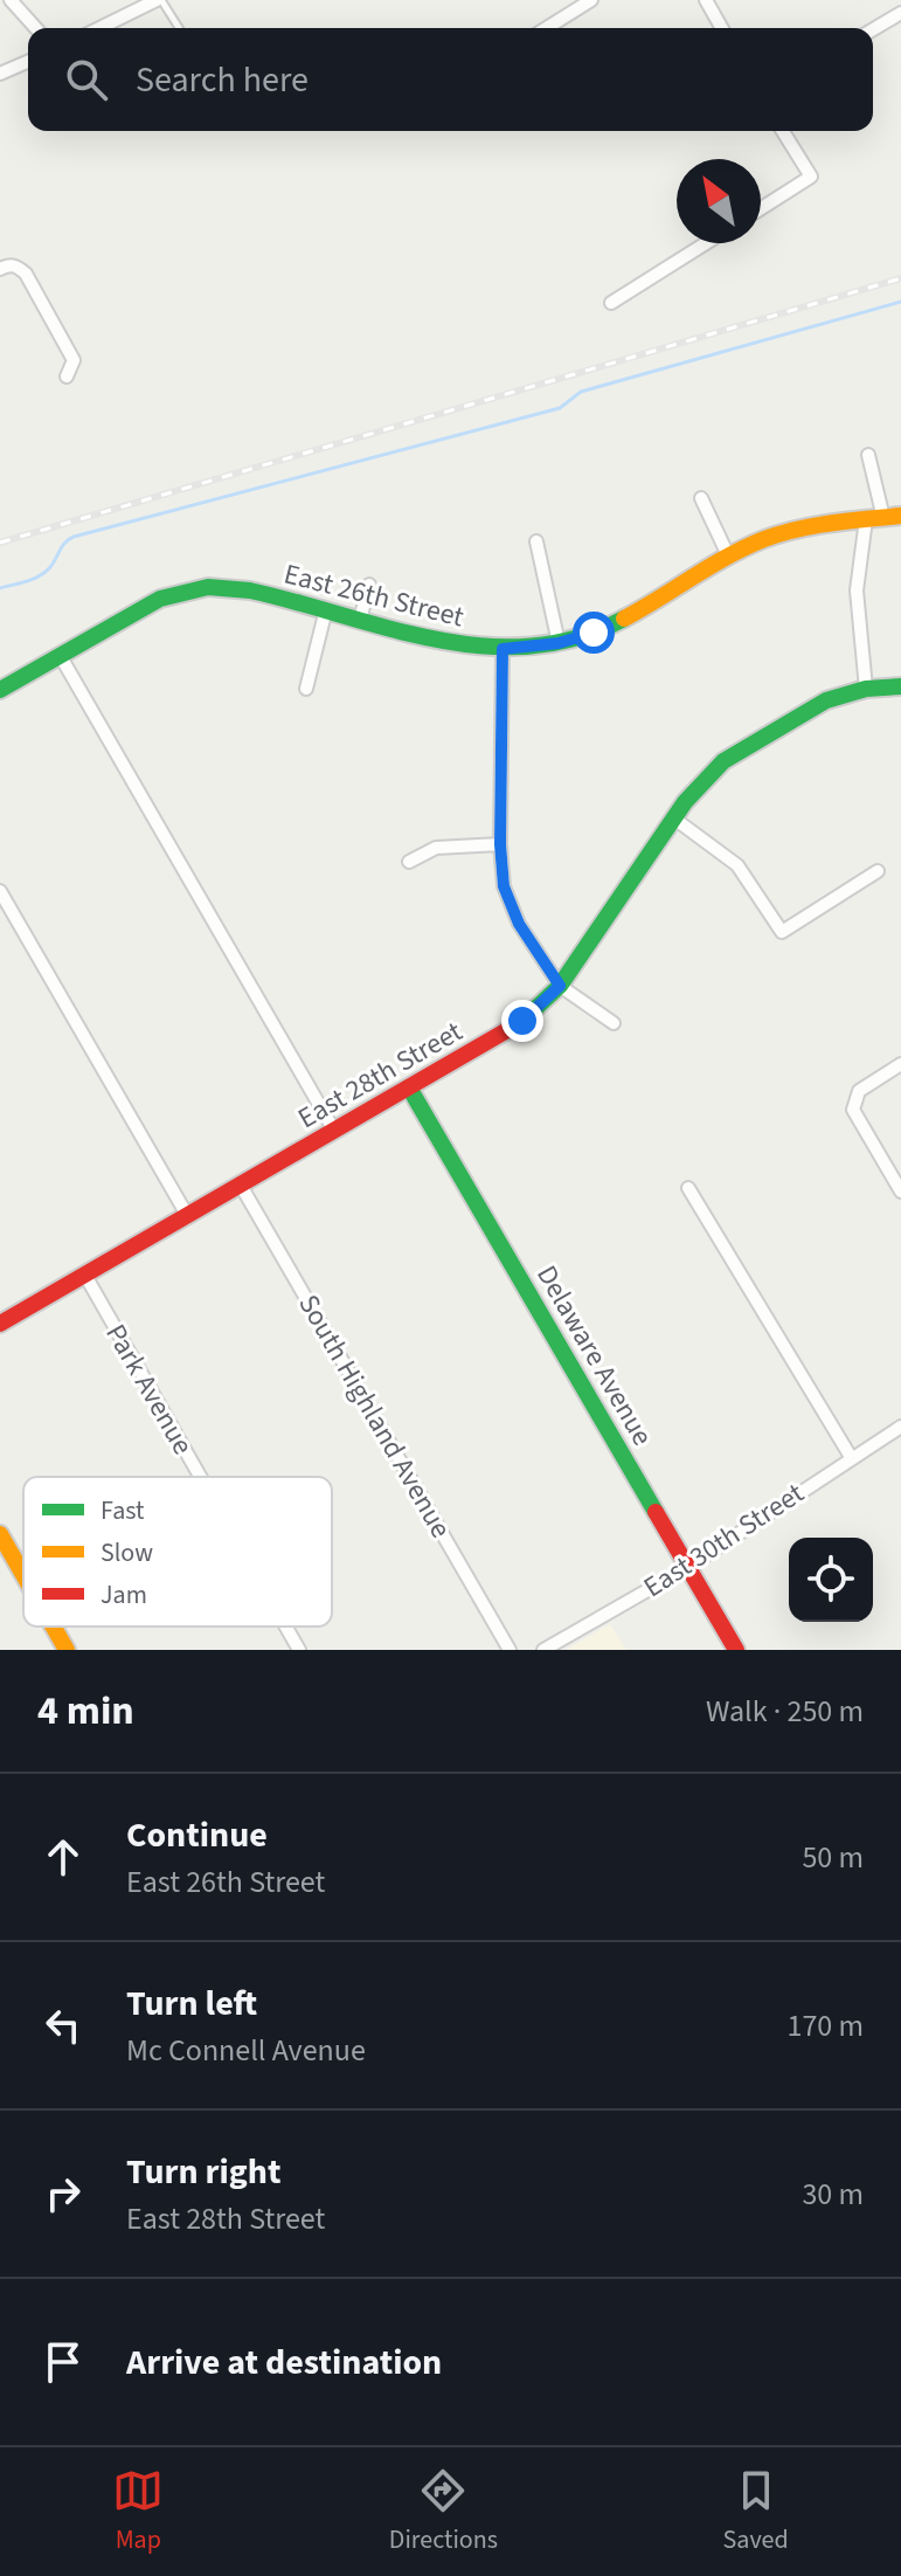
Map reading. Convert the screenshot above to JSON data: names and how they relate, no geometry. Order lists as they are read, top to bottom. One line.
{"streets":{"street":["East 26th Street","East 28th Street","Delaware Avenue","Park Avenue","South Highland Avenue","East 30th Street"]},"crossings":[["East 28th Street","Delaware Avenue"],["East 28th Street","Park Avenue"],["East 28th Street","South Highland Avenue"],["Delaware Avenue","East 30th Street"]],"legend":["Fast","Slow","Jam"],"north":"top left","page":{"search":"Search here","heading":["4 min","Walk · 250 m"],"list":[["Continue","East 26th Street","50 m"],["Turn left","Mc Connell Avenue","170 m"],["Turn right","East 28th Street","30 m"],"Arrive at destination"],"nav":["Map","Directions","Saved"]}}
